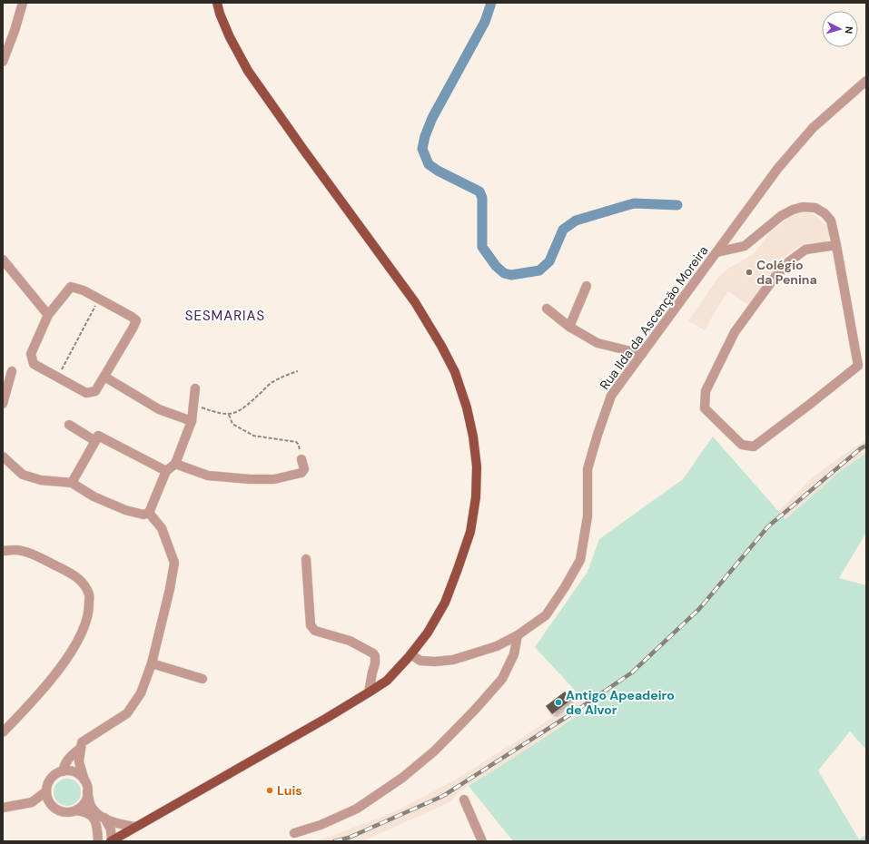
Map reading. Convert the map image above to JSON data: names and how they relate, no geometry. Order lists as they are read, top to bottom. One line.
{"streets":{"street":["Rua Ilda da Ascenção Moreira"]},"districts":["SESMARIAS"],"places":["Colégio da Penina","Antigo Apeadeiro de Alvor","Luis"],"north":"right"}
